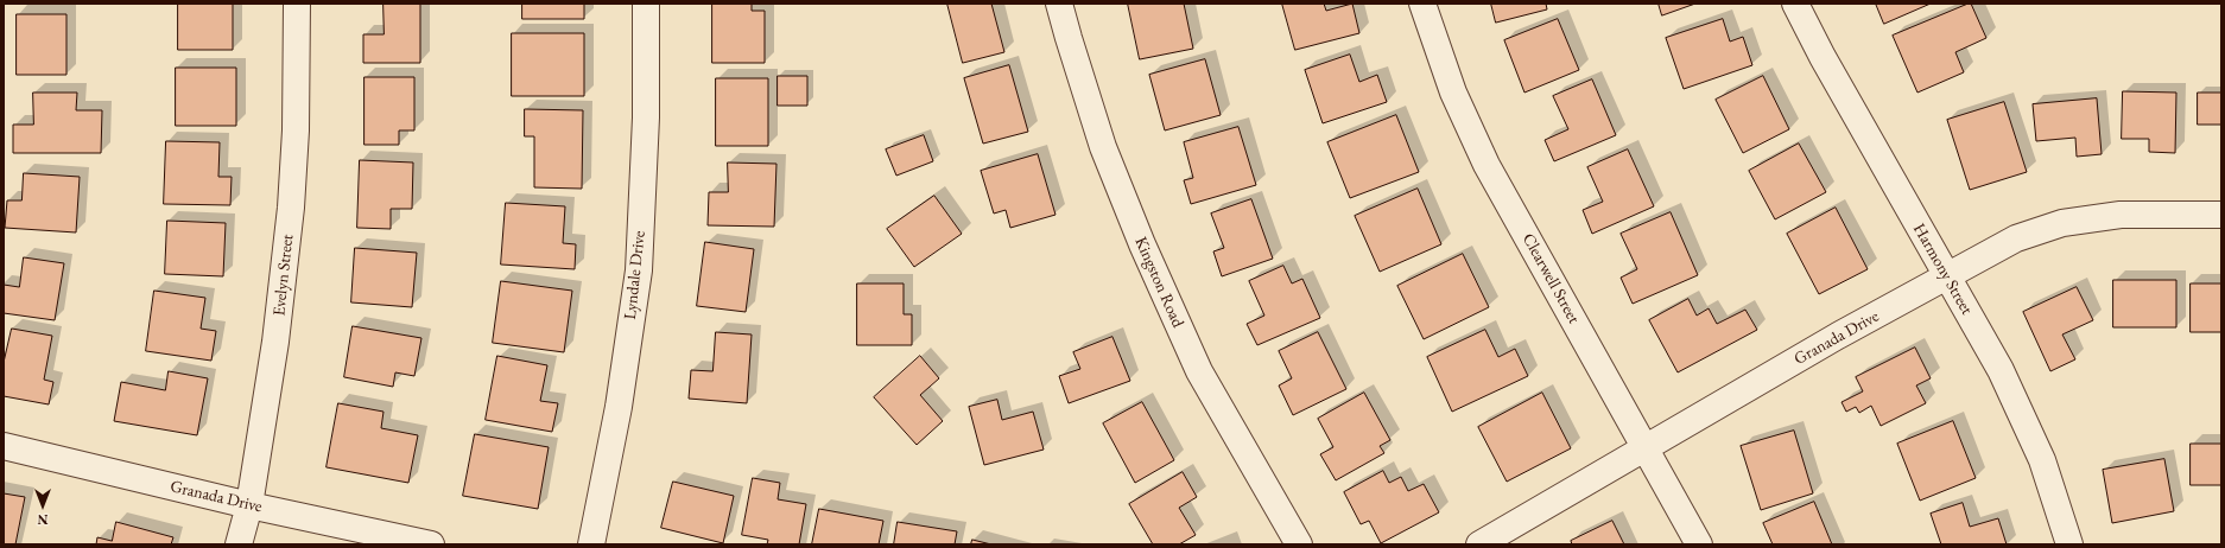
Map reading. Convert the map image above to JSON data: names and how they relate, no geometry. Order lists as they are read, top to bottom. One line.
{"streets":{"street":["Harmony Street","Evelyn Street","Lyndale Drive","Clearwell Street","Kingston Road","Granada Drive"]},"crossings":[["Harmony Street","Granada Drive"],["Evelyn Street","Granada Drive"],["Clearwell Street","Granada Drive"]],"north":"bottom"}
